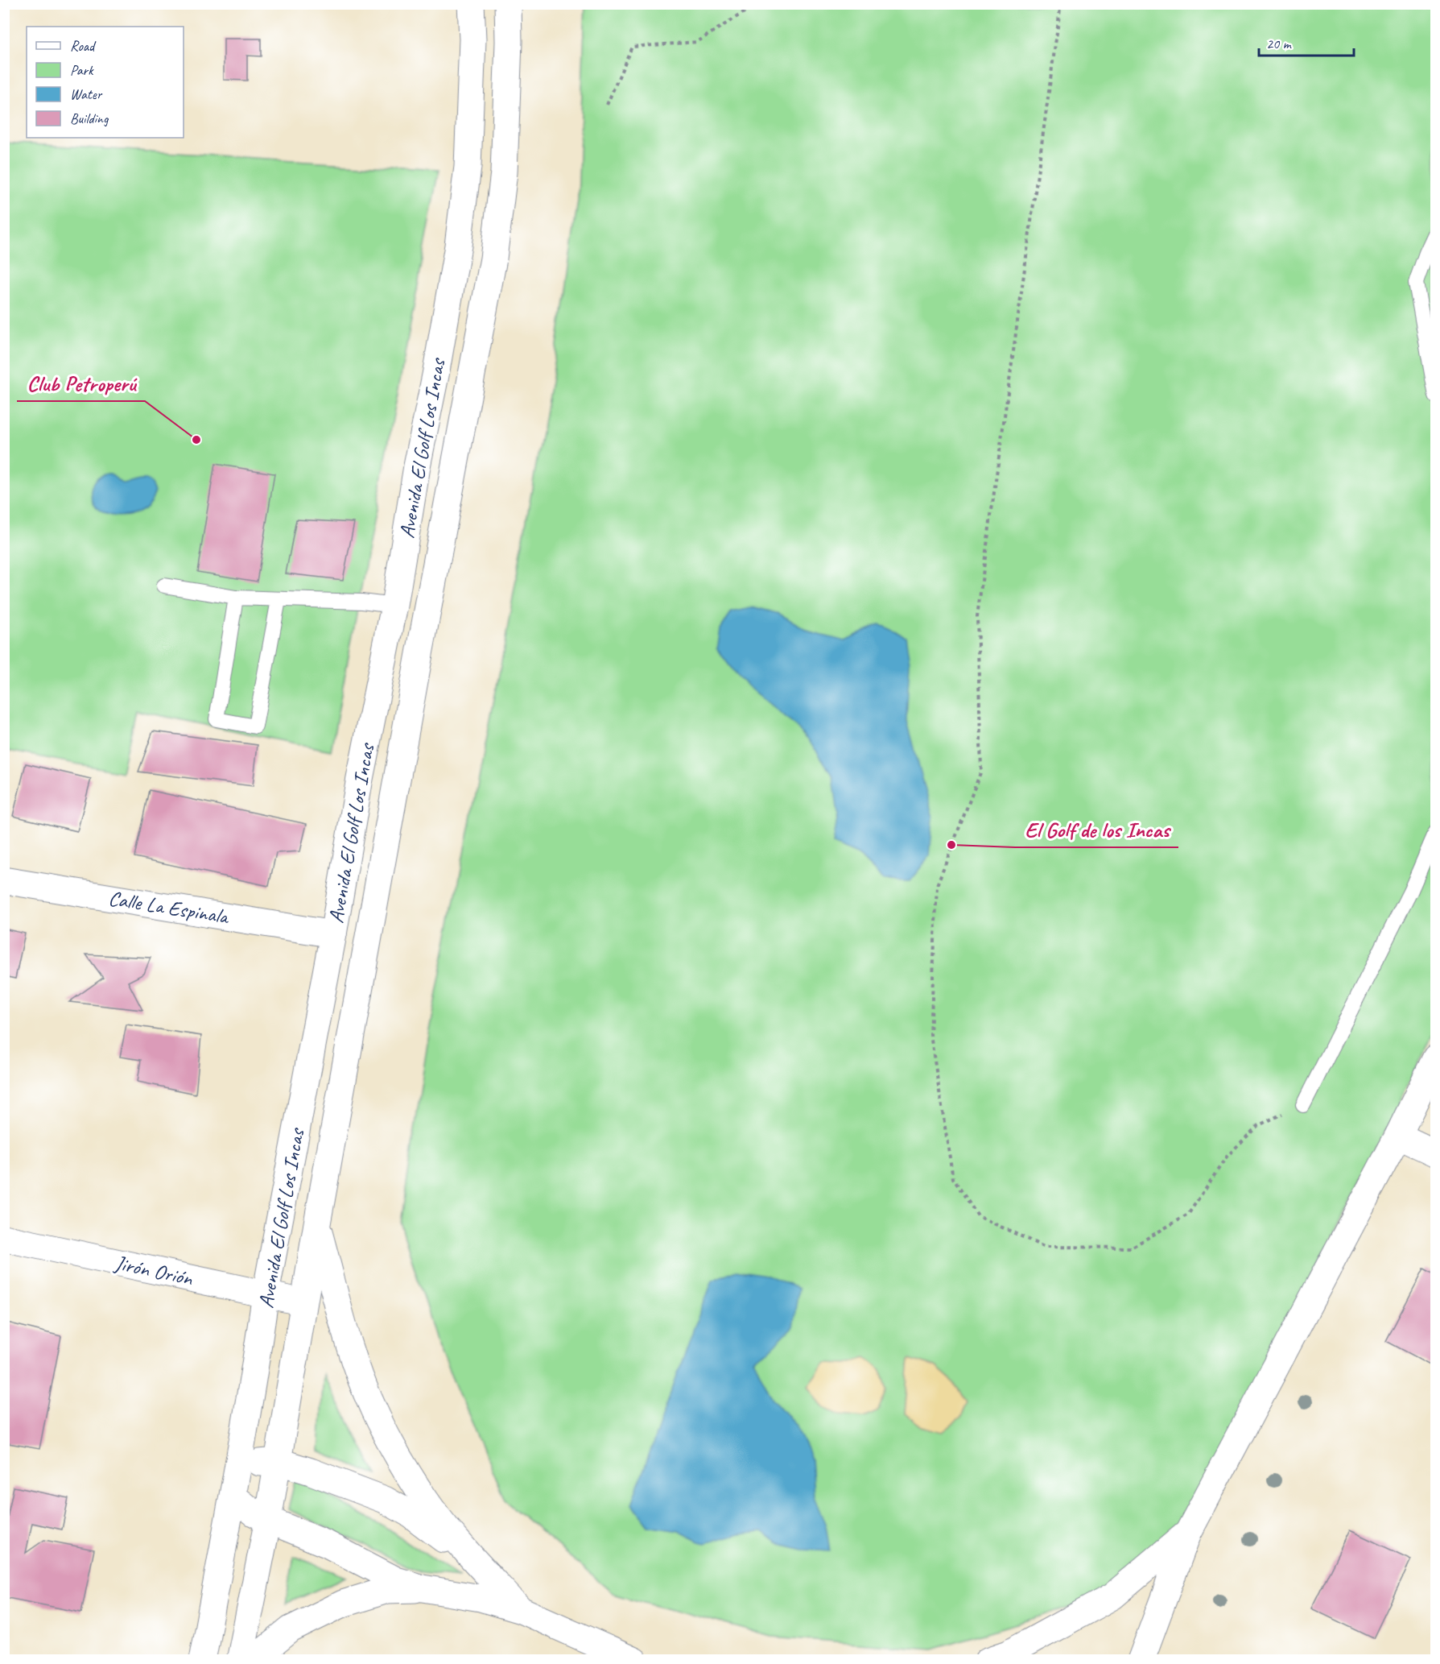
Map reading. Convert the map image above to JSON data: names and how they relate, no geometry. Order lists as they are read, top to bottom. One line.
{"streets":{"street":["Avenida El Golf Los Incas","Calle La Espinala","Jirón Orión"]},"crossings":[["Avenida El Golf Los Incas","Calle La Espinala"],["Avenida El Golf Los Incas","Jirón Orión"]],"places":["Club Petroperú","El Golf de los Incas"],"legend":["Road","Park","Water","Building"],"scale_bar":"20 m"}
